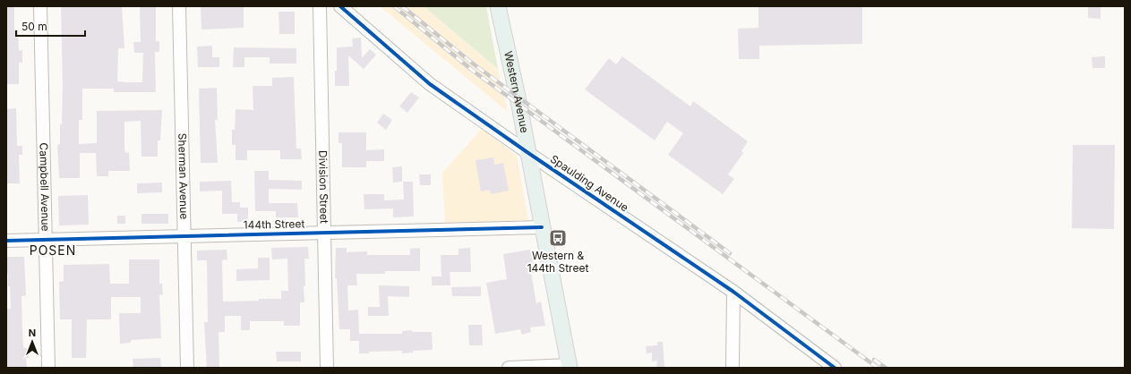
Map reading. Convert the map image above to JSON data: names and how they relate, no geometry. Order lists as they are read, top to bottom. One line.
{"streets":{"main road":["Western Avenue"],"street":["Sherman Avenue","Spaulding Avenue","Campbell Avenue","Division Street","144th Street"]},"crossings":[["Western Avenue","Spaulding Avenue"],["Western Avenue","144th Street"],["Sherman Avenue","144th Street"],["Campbell Avenue","144th Street"],["Division Street","144th Street"]],"districts":["POSEN"],"places":{"bus stop":["Western & 144th Street"]},"scale_bar":"50 m","north":"top"}
